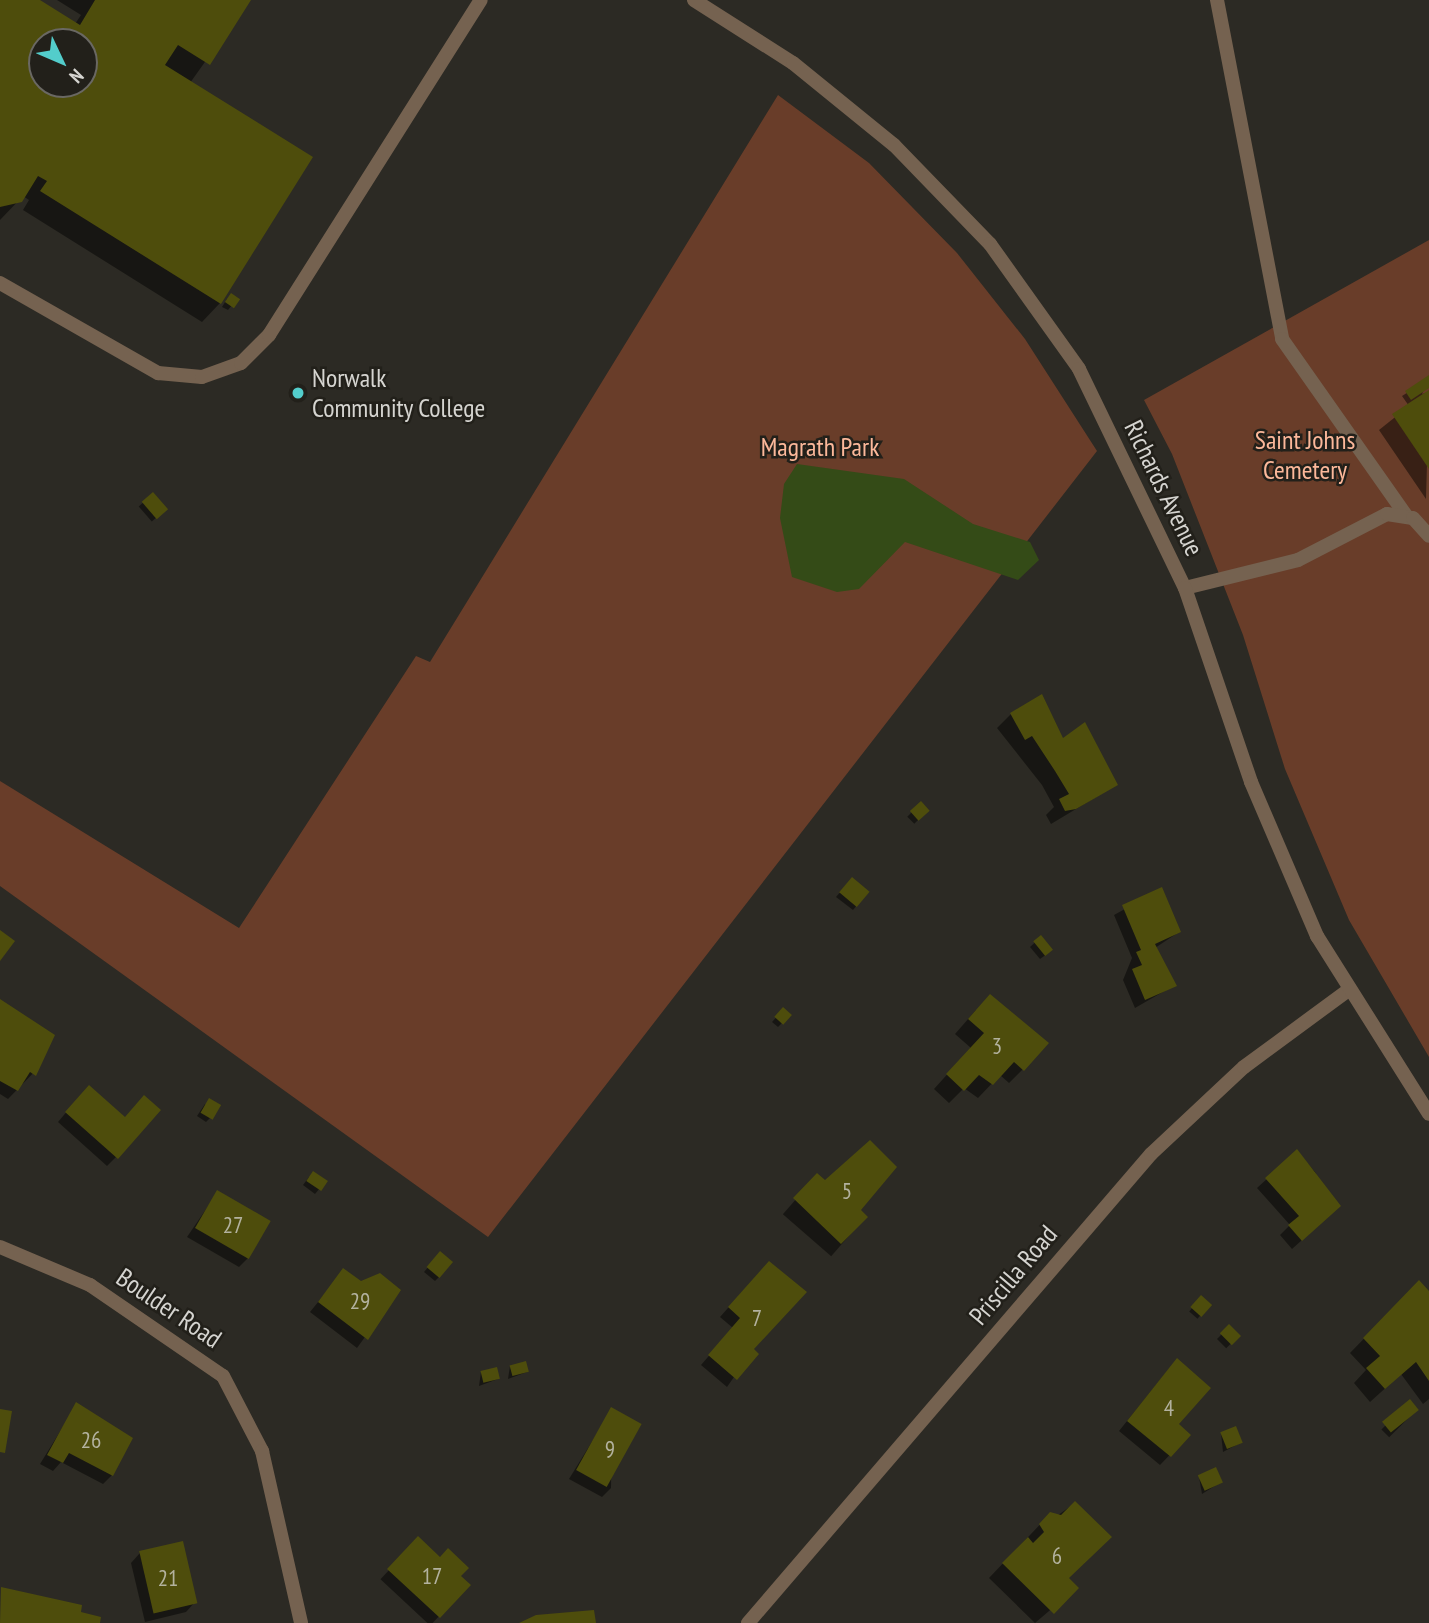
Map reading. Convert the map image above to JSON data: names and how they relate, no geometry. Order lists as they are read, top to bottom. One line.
{"streets":{"street":["Richards Avenue","Priscilla Road","Boulder Road"]},"crossings":[["Richards Avenue","Priscilla Road"]],"parks":["Saint Johns Cemetery","Magrath Park"],"places":["Norwalk Community College"],"house_numbers":["3","5","27","29","7","4","26","9","6","17","21"],"north":"bottom right"}
